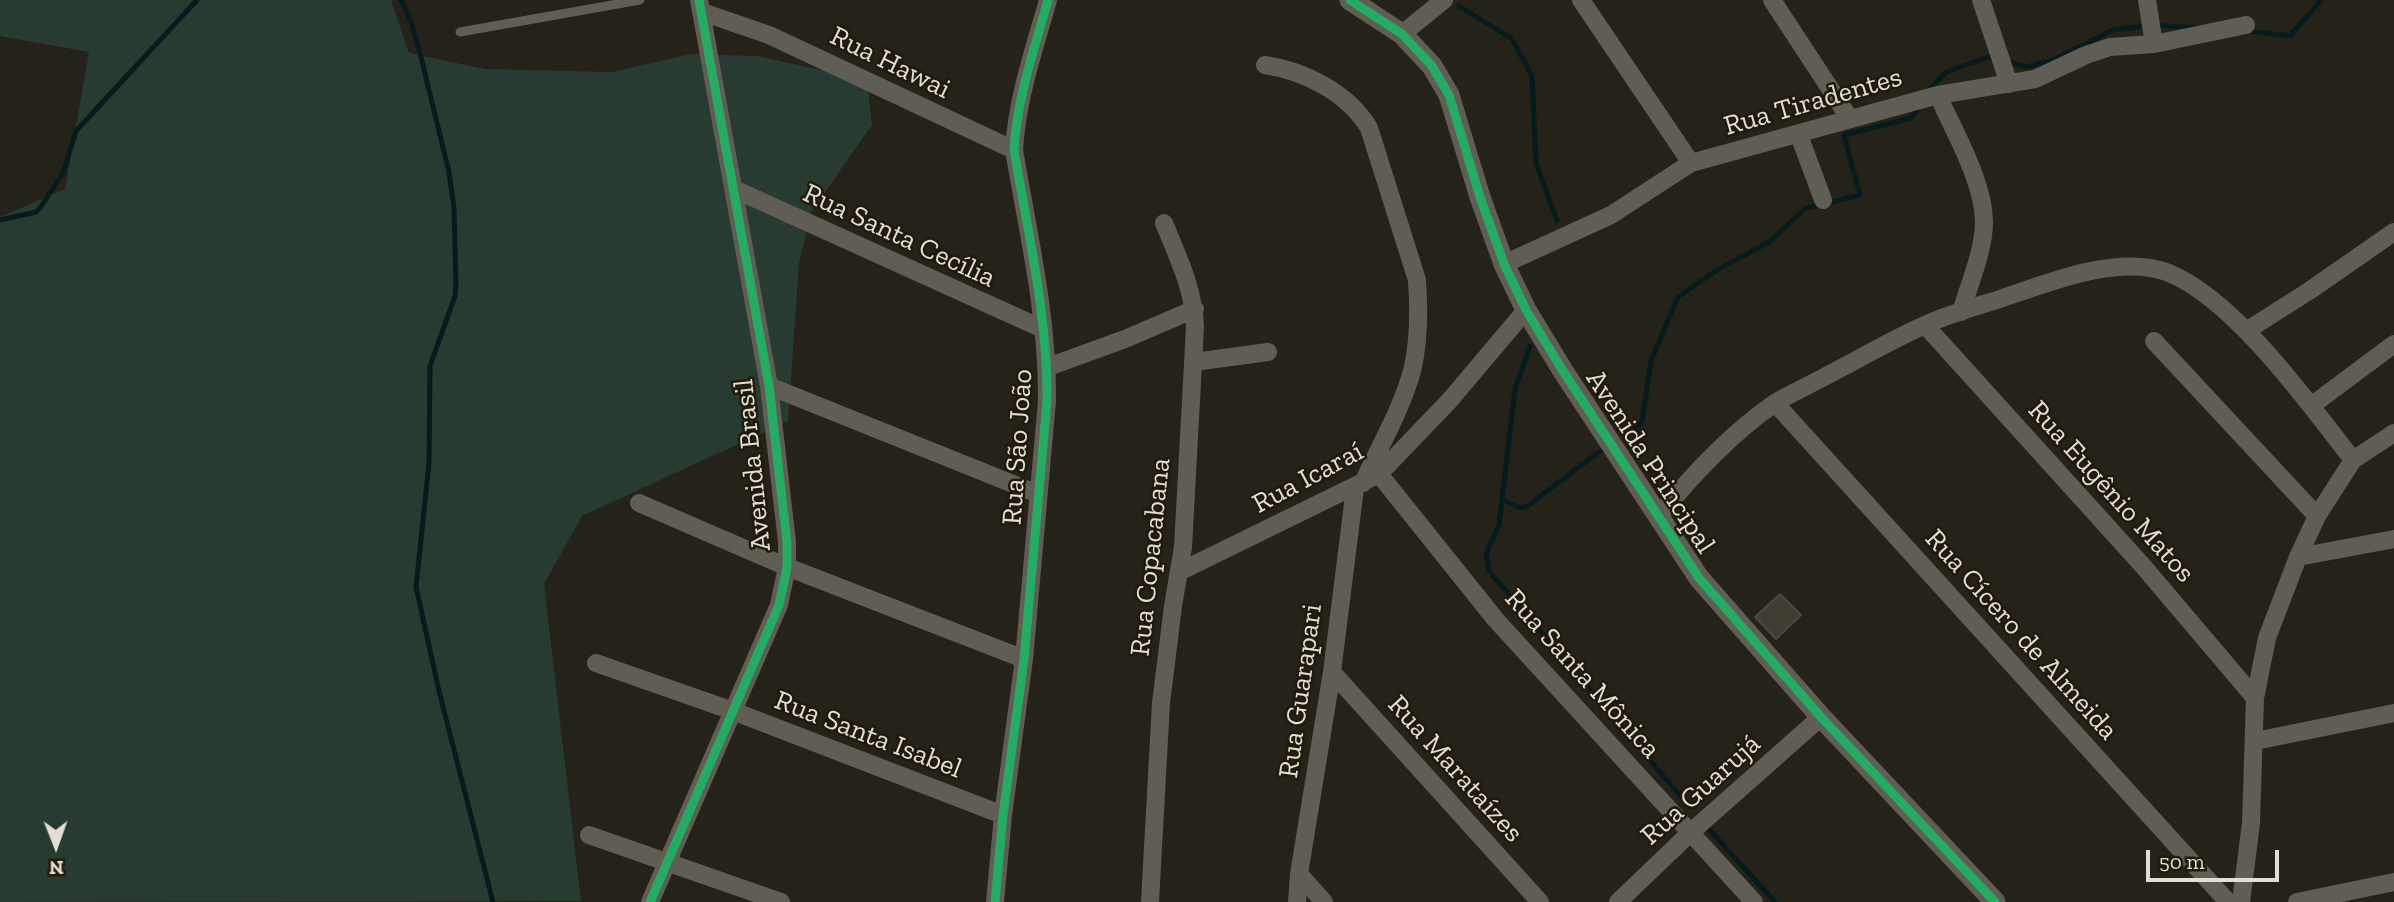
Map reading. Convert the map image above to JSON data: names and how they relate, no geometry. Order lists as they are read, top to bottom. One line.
{"streets":{"street":["Rua Hawai","Rua Tiradentes","Rua Santa Cecília","Rua São João","Avenida Principal","Avenida Brasil","Rua Icaraí","Rua Eugênio Matos","Rua Copacabana","Rua Cícero de Almeida","Rua Santa Mônica","Rua Guarapari","Rua Santa Isabel","Rua Marataízes","Rua Guarujá"]},"crossings":[["Rua Hawai","Rua São João"],["Rua Hawai","Avenida Brasil"],["Rua Tiradentes","Avenida Principal"],["Rua Santa Cecília","Rua São João"],["Rua Santa Cecília","Avenida Brasil"],["Rua São João","Rua Santa Isabel"],["Avenida Principal","Rua Icaraí"],["Avenida Principal","Rua Guarujá"],["Avenida Brasil","Rua Santa Isabel"],["Rua Icaraí","Rua Copacabana"],["Rua Icaraí","Rua Santa Mônica"],["Rua Icaraí","Rua Guarapari"],["Rua Santa Mônica","Rua Guarujá"],["Rua Guarapari","Rua Marataízes"]],"scale_bar":"50 m","north":"bottom"}
